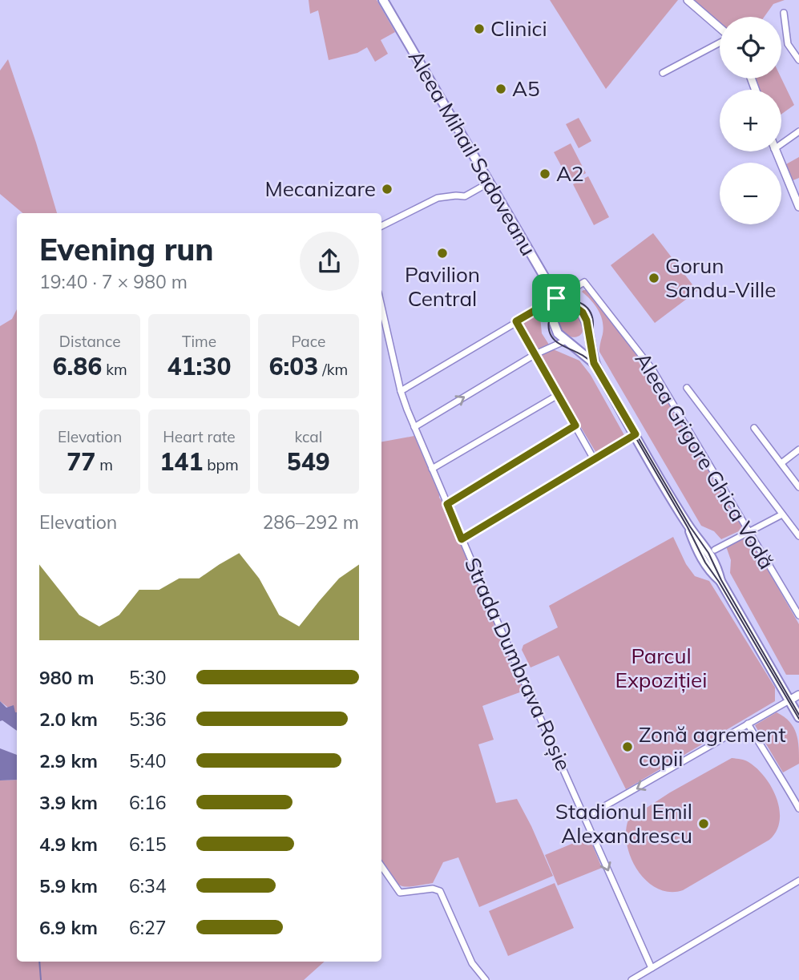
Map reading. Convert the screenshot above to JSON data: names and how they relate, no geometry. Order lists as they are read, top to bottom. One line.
{"streets":{"main road":["Aleea Mihail Sadoveanu","Aleea Grigore Ghica Vodă"],"street":["Strada Dumbrava Roșie"]},"crossings":[["Aleea Mihail Sadoveanu","Aleea Grigore Ghica Vodă"]],"parks":["Parcul Expoziției"],"places":["Clinici","A5","A2","Mecanizare","Pavilion Central","Gorun Sandu-Ville","Zonă agrement copii","Stadionul Emil Alexandrescu"],"page":{"map_buttons":["+","−"],"heading":["Evening run","19:40 · 7 × 980 m"],"stats":[["Distance","6.86 km"],["Time","41:30"],["Pace","6:03 /km"],["Elevation","77 m"],["Heart rate","141 bpm"],["kcal","549"]],"chart":["Elevation","286–292 m"],"list":[{"name":"980 m","note":"5:30"},{"name":"2.0 km","note":"5:36"},{"name":"2.9 km","note":"5:40"},{"name":"3.9 km","note":"6:16"},{"name":"4.9 km","note":"6:15"},{"name":"5.9 km","note":"6:34"},{"name":"6.9 km","note":"6:27"}]}}
